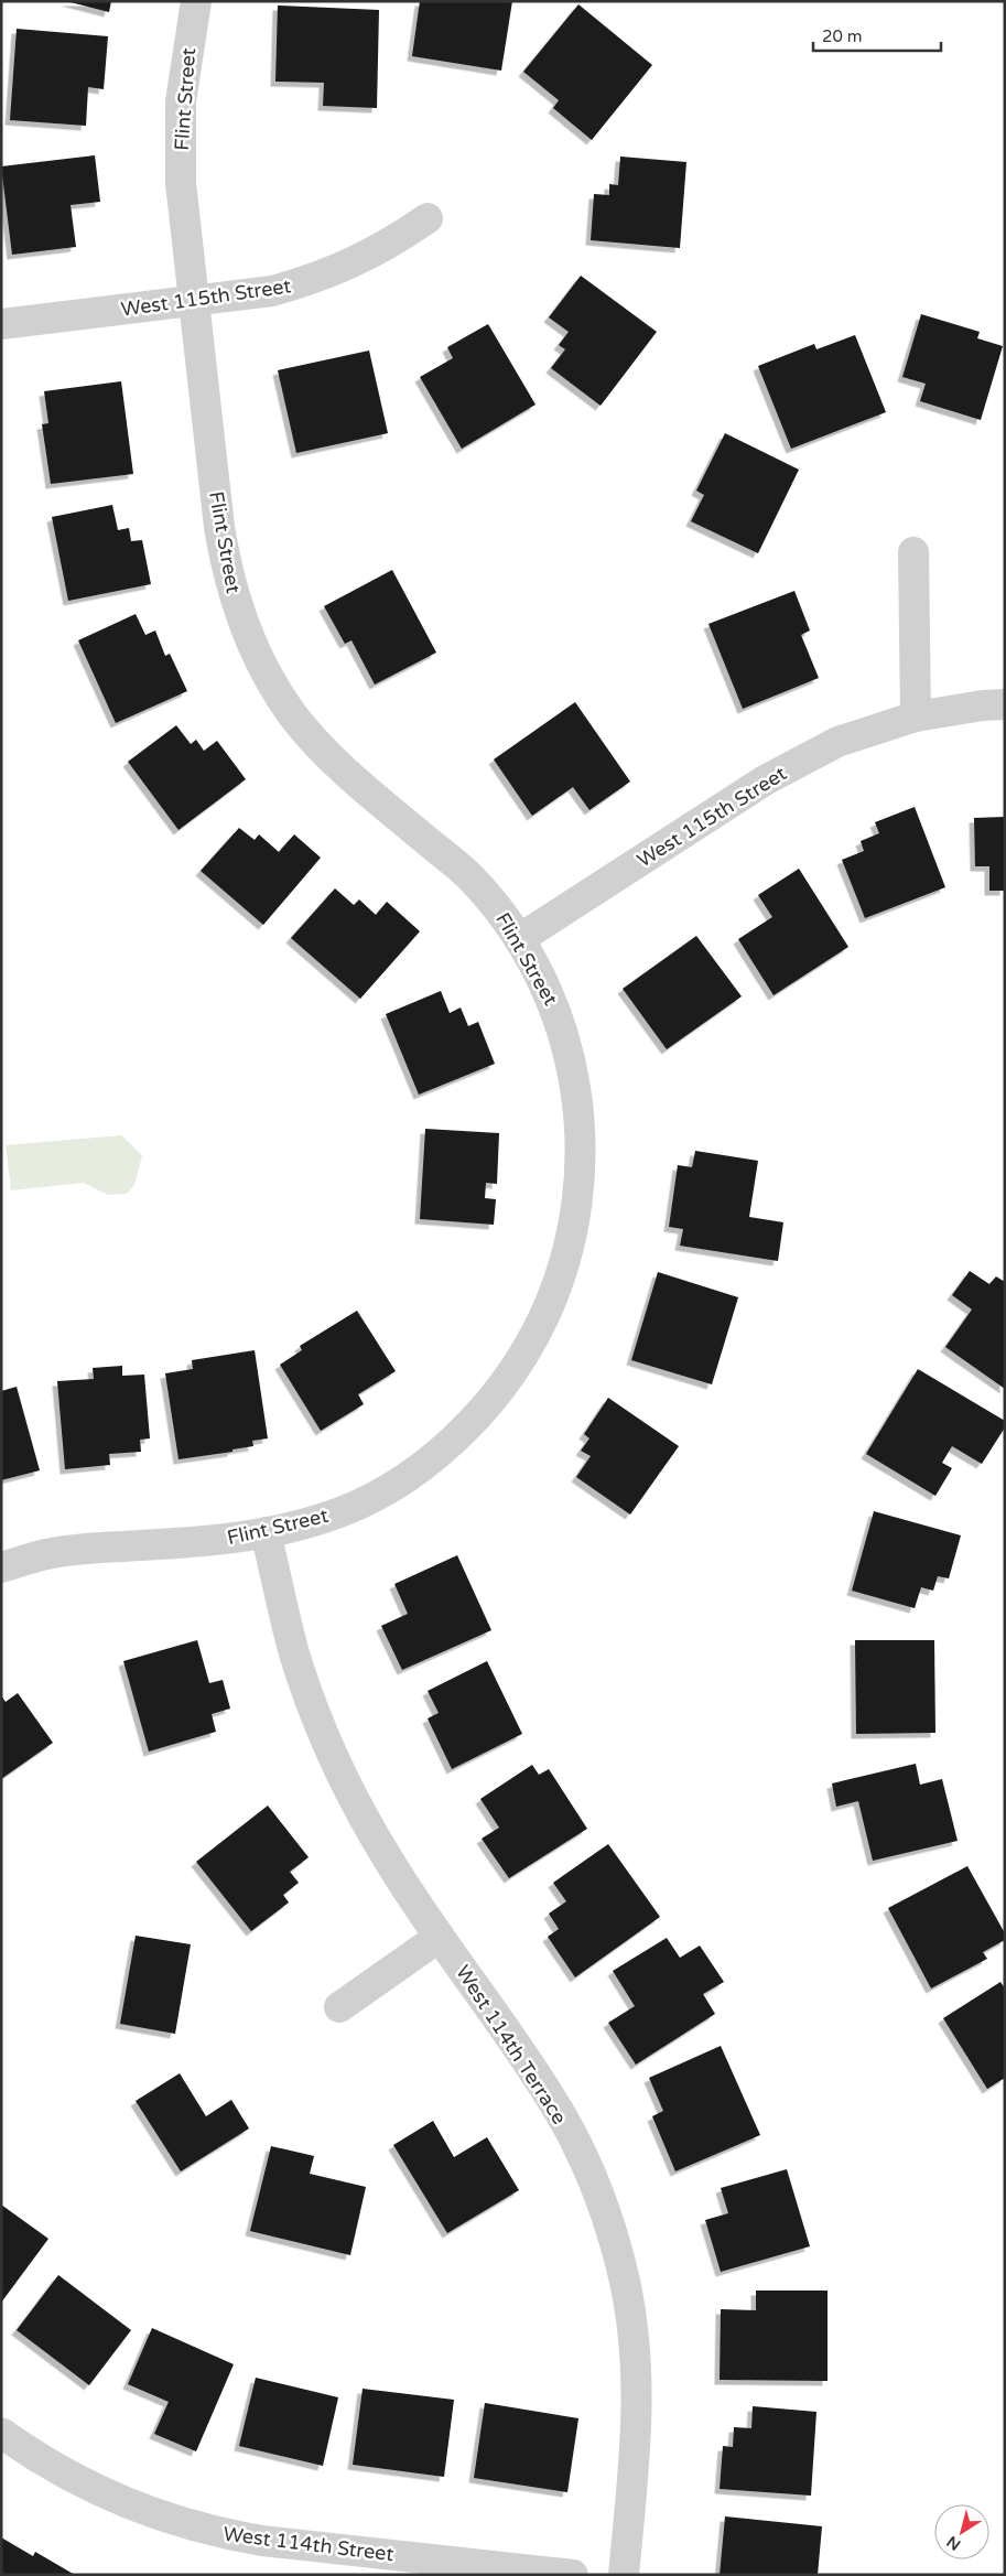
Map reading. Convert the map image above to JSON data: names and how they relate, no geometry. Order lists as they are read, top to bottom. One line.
{"streets":{"street":["Flint Street","West 115th Street","West 114th Terrace","West 114th Street"]},"crossings":[["Flint Street","West 115th Street"],["Flint Street","West 114th Terrace"]],"scale_bar":"20 m","north":"bottom left"}
